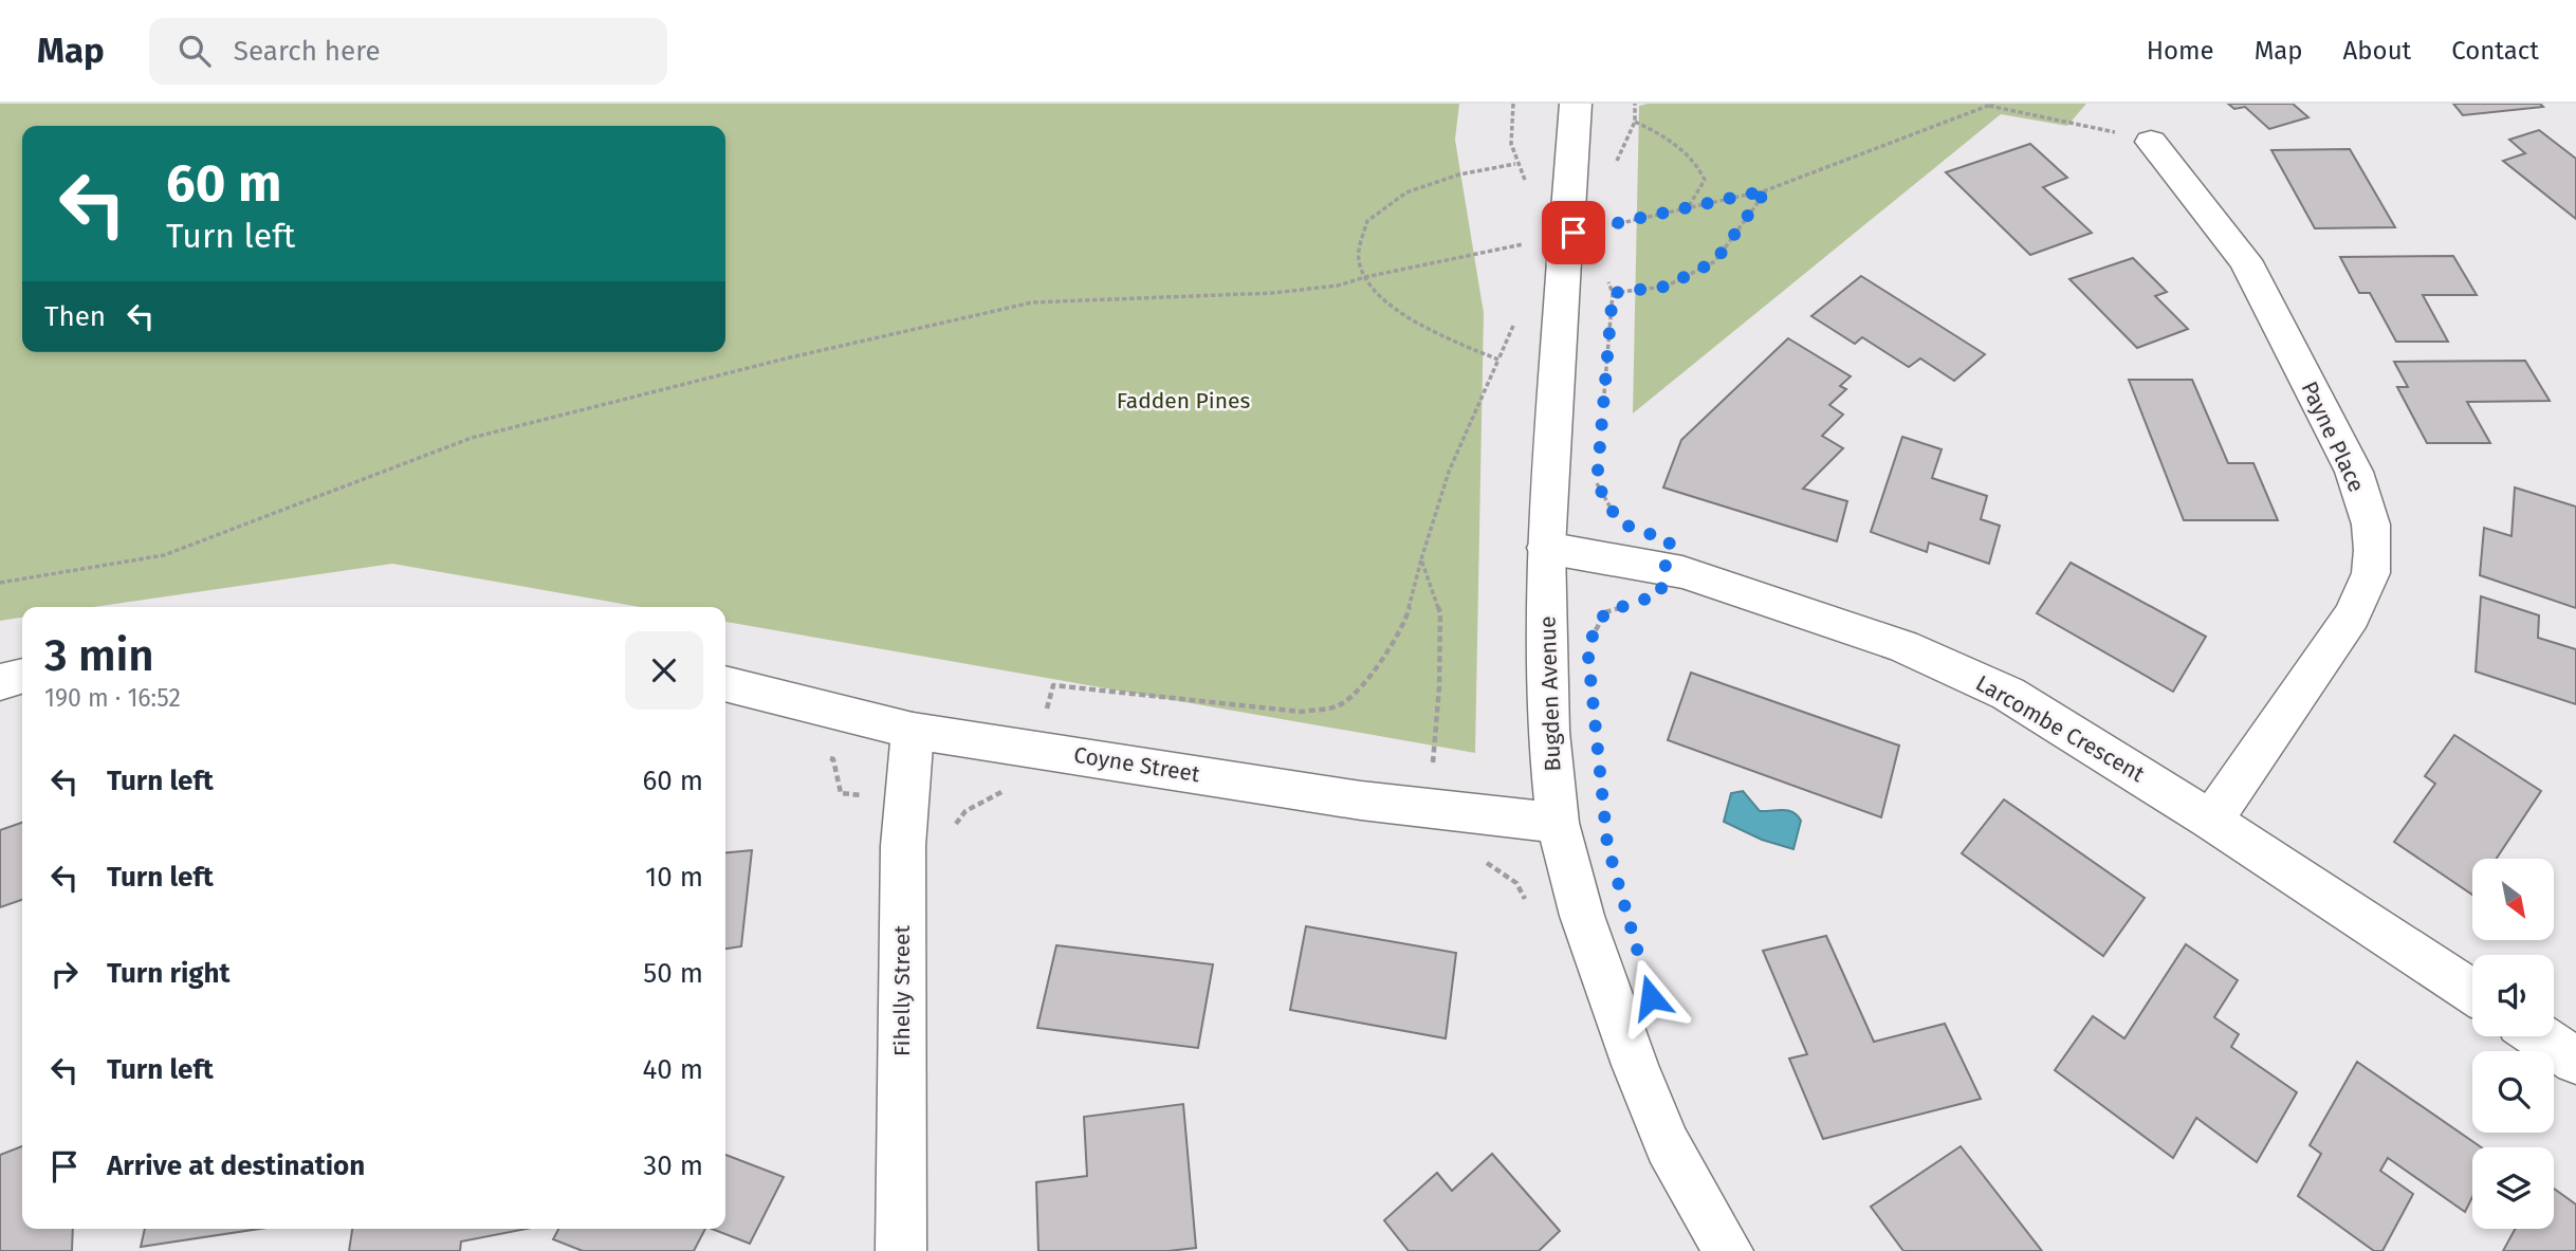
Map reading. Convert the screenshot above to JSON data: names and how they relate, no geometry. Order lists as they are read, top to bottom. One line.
{"streets":{"street":["Payne Place","Bugden Avenue","Larcombe Crescent","Coyne Street","Fihelly Street"]},"crossings":[["Payne Place","Larcombe Crescent"],["Bugden Avenue","Larcombe Crescent"],["Bugden Avenue","Coyne Street"],["Coyne Street","Fihelly Street"]],"parks":["Fadden Pines"],"north":"bottom right","page":{"header":"Map","search":"Search here","nav":["Home","Map","About","Contact"],"turn":["60 m","Turn left"],"then":"Then","heading":["3 min","190 m · 16:52"],"list":[{"name":"Turn left","value":"60 m"},{"name":"Turn left","value":"10 m"},{"name":"Turn right","value":"50 m"},{"name":"Turn left","value":"40 m"},{"name":"Arrive at destination","value":"30 m"}]}}
